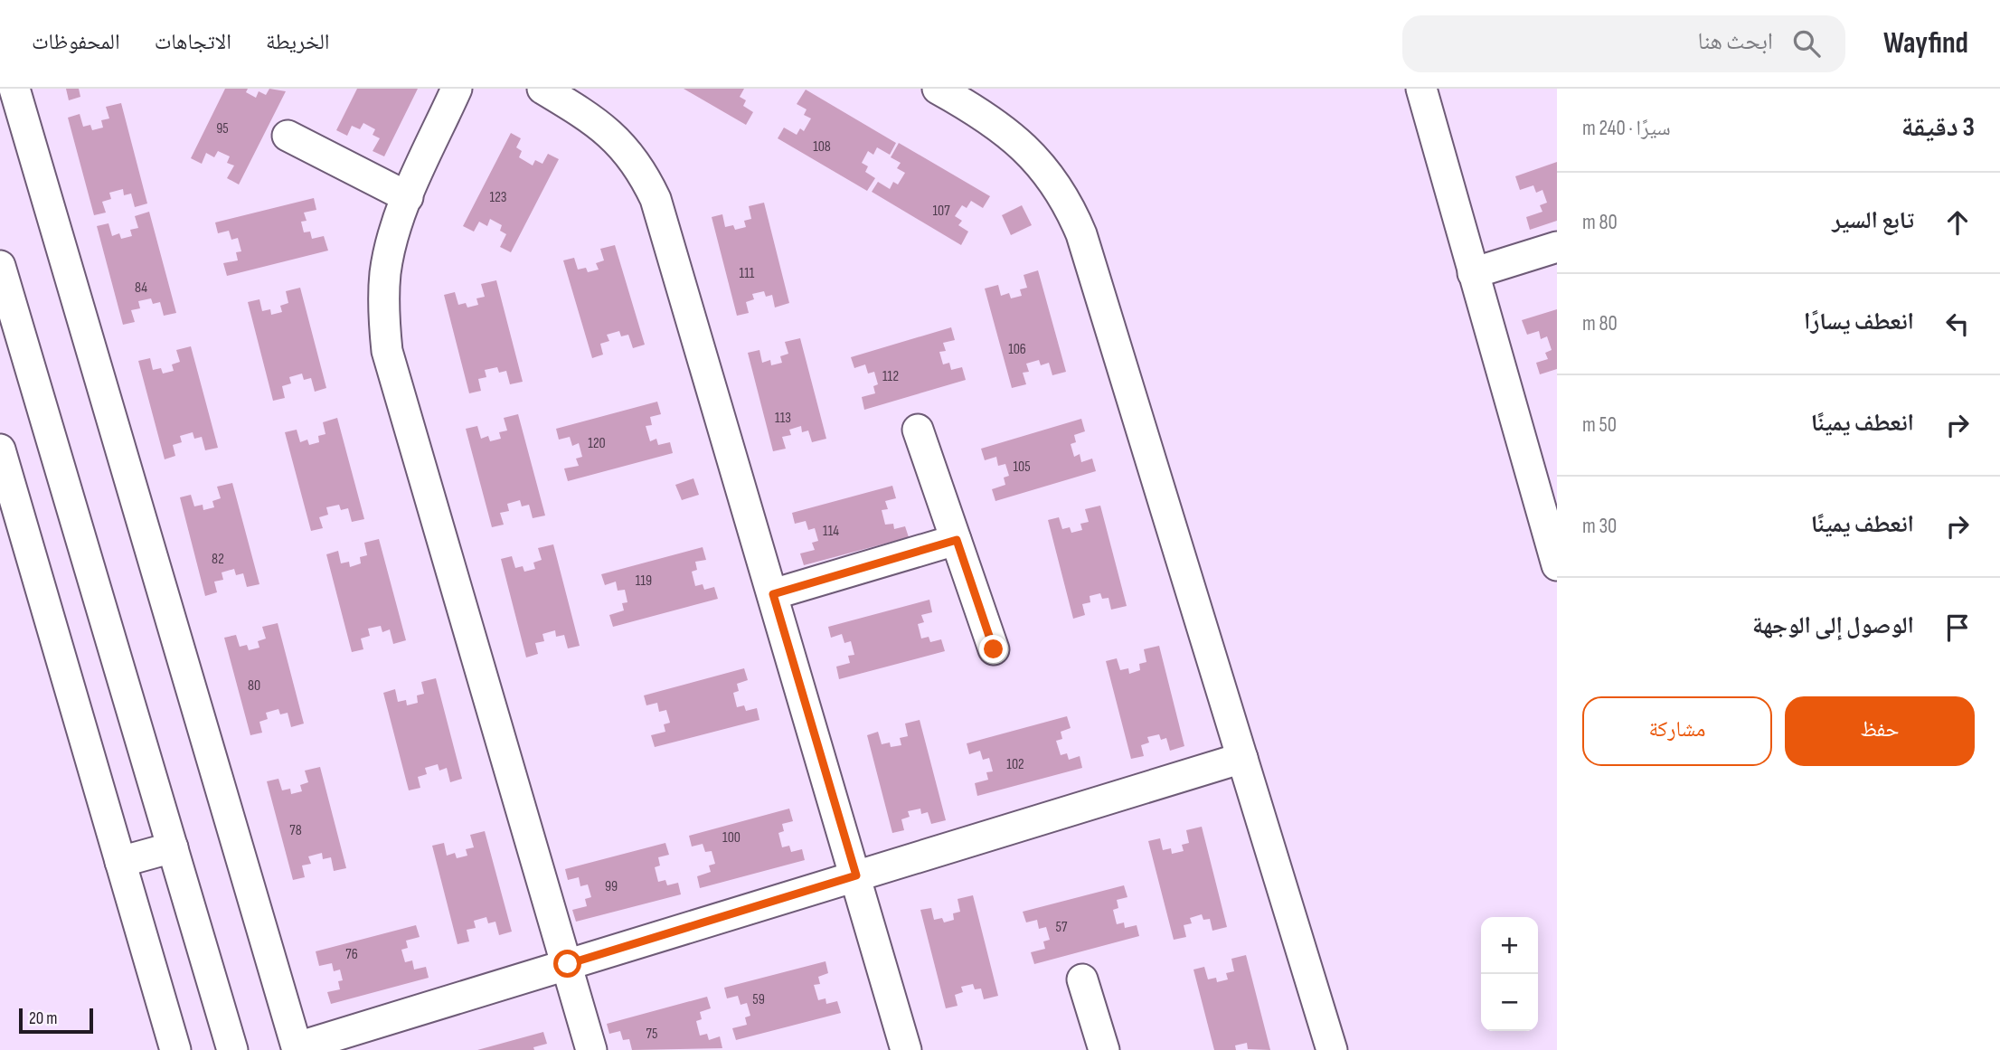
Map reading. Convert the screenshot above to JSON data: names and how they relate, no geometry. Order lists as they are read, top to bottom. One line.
{"house_numbers":["95","108","123","107","111","84","106","112","113","120","105","114","82","119","80","102","78","100","99","57","76","59","75"],"scale_bar":"20 m","page":{"header":"Wayfind","search":"ابحث هنا","nav":["الخريطة","الاتجاهات","المحفوظات"],"heading":["3 دقيقة","سيرًا · 240 m"],"list":[["تابع السير","80 m"],["انعطف يسارًا","80 m"],["انعطف يمينًا","50 m"],["انعطف يمينًا","30 m"],"الوصول إلى الوجهة"],"buttons":["حفظ","مشاركة"],"map_buttons":["+","−"],"scale":"20 m"}}
